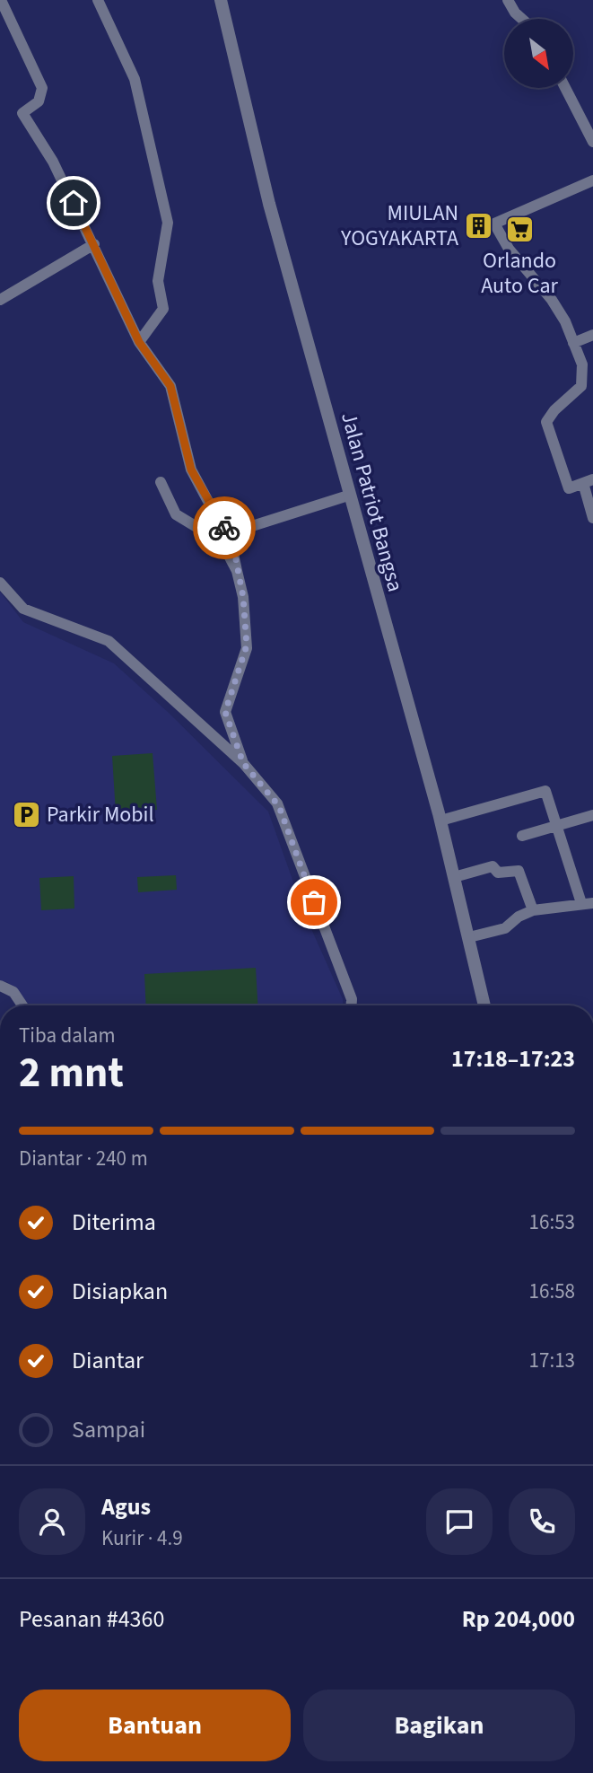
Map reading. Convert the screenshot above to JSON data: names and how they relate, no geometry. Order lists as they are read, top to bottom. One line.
{"streets":{"street":["Jalan Patriot Bangsa"]},"places":{"building":["MIULAN YOGYAKARTA"],"supermarket":["Orlando Auto Car"],"parking":["Parkir Mobil"]},"north":"bottom right","page":{"heading":["2 mnt","Tiba dalam","17:18–17:23"],"panel":["Agus","Kurir · 4.9","Pesanan #4360","Rp 204,000"],"bar":"Diantar · 240 m","list":[["Diterima","16:53"],["Disiapkan","16:58"],["Diantar","17:13"],"Sampai"],"buttons":["Bantuan","Bagikan"]}}
